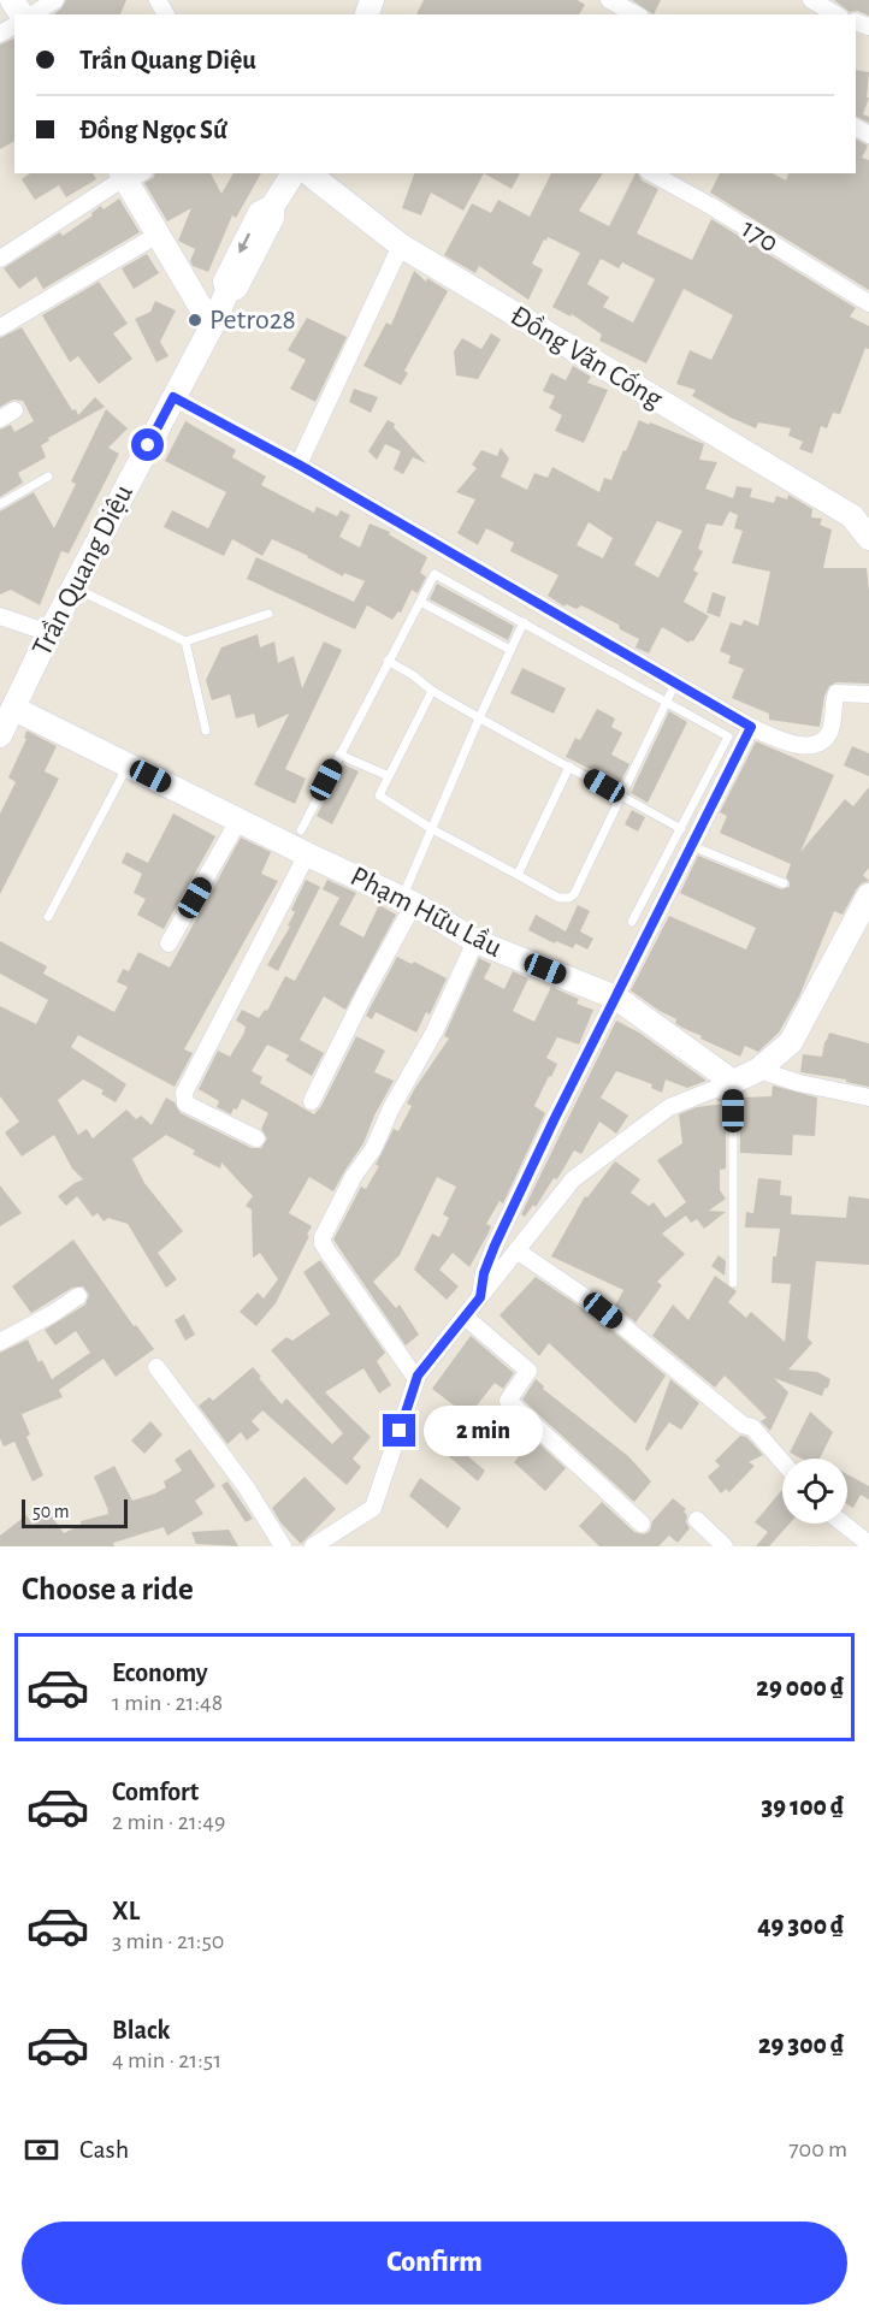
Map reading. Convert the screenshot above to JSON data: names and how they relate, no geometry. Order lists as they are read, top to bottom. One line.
{"streets":{"street":["170","Đồng Văn Cống","Trần Quang Diệu","Phạm Hữu Lầu"]},"crossings":[["Trần Quang Diệu","Phạm Hữu Lầu"]],"places":["Petro28"],"scale_bar":"50 m","page":{"banner":["Trần Quang Diệu","Đồng Ngọc Sứ"],"bubble":"2 min","scale":"50 m","heading":"Choose a ride","list":[{"name":"Economy","note":"1 min · 21:48","value":"29 000 ₫"},{"name":"Comfort","note":"2 min · 21:49","value":"39 100 ₫"},{"name":"XL","note":"3 min · 21:50","value":"49 300 ₫"},{"name":"Black","note":"4 min · 21:51","value":"29 300 ₫"}],"pay":["Cash","700 m"],"buttons":"Confirm"}}
